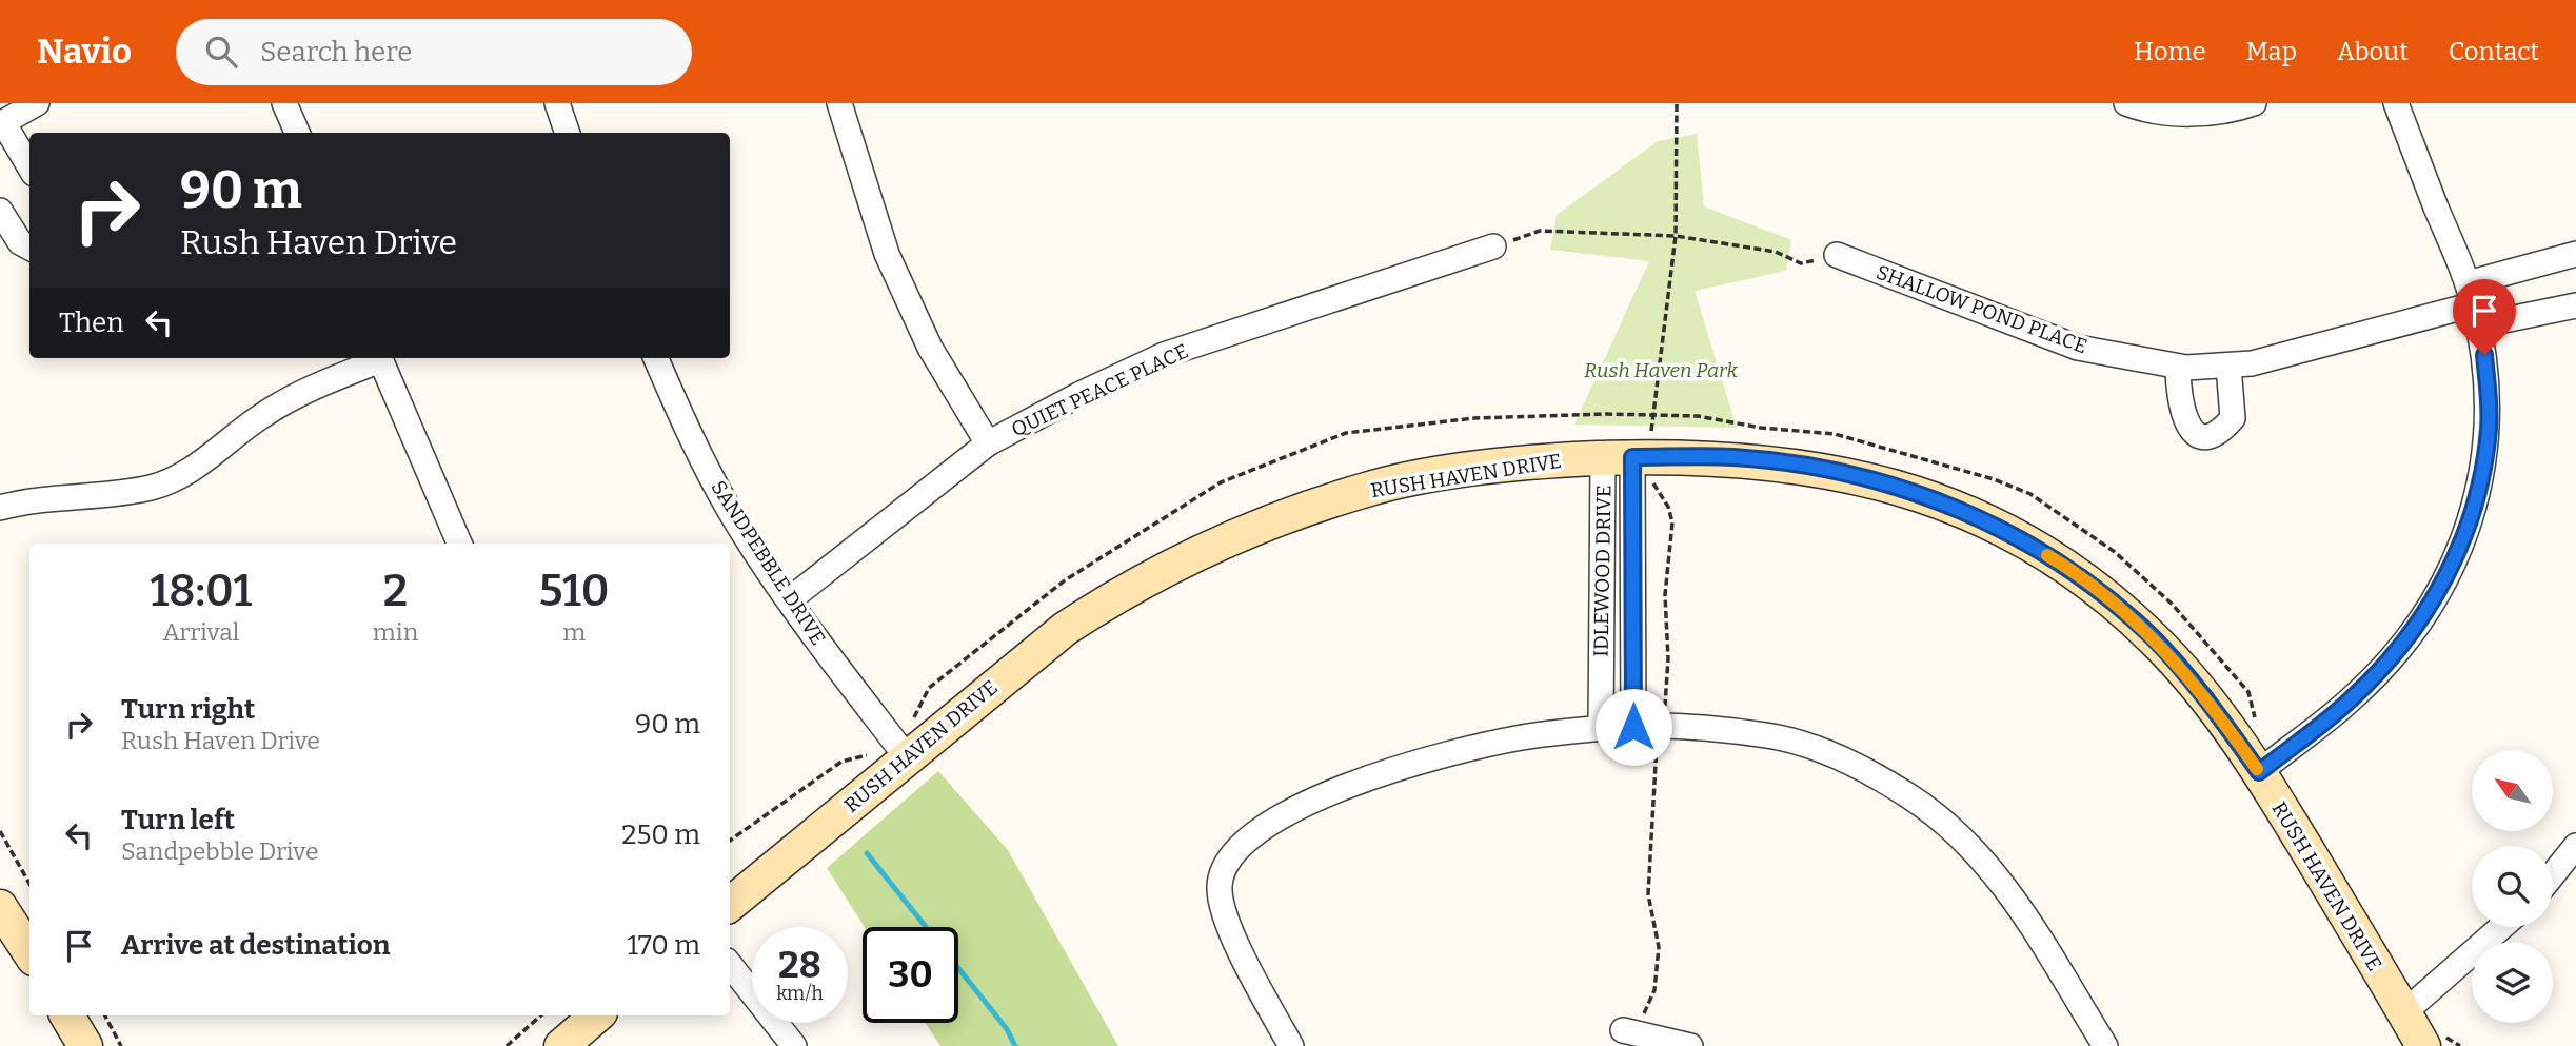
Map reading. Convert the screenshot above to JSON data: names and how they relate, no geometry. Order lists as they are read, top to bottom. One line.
{"streets":{"street":["SHALLOW POND PLACE","QUIET PEACE PLACE","RUSH HAVEN DRIVE","SANDPEBBLE DRIVE","IDLEWOOD DRIVE"]},"crossings":[["QUIET PEACE PLACE","SANDPEBBLE DRIVE"],["RUSH HAVEN DRIVE","SANDPEBBLE DRIVE"],["RUSH HAVEN DRIVE","IDLEWOOD DRIVE"]],"parks":["Rush Haven Park"],"north":"top left","page":{"header":"Navio","search":"Search here","nav":["Home","Map","About","Contact"],"turn":["90 m","Rush Haven Drive"],"then":"Then","eta":["18:01","Arrival","2","min","510","m"],"list":[{"name":"Turn right","note":"Rush Haven Drive","value":"90 m"},{"name":"Turn left","note":"Sandpebble Drive","value":"250 m"},{"name":"Arrive at destination","value":"170 m"}],"speed":"28 km/h","limit":"30"}}
